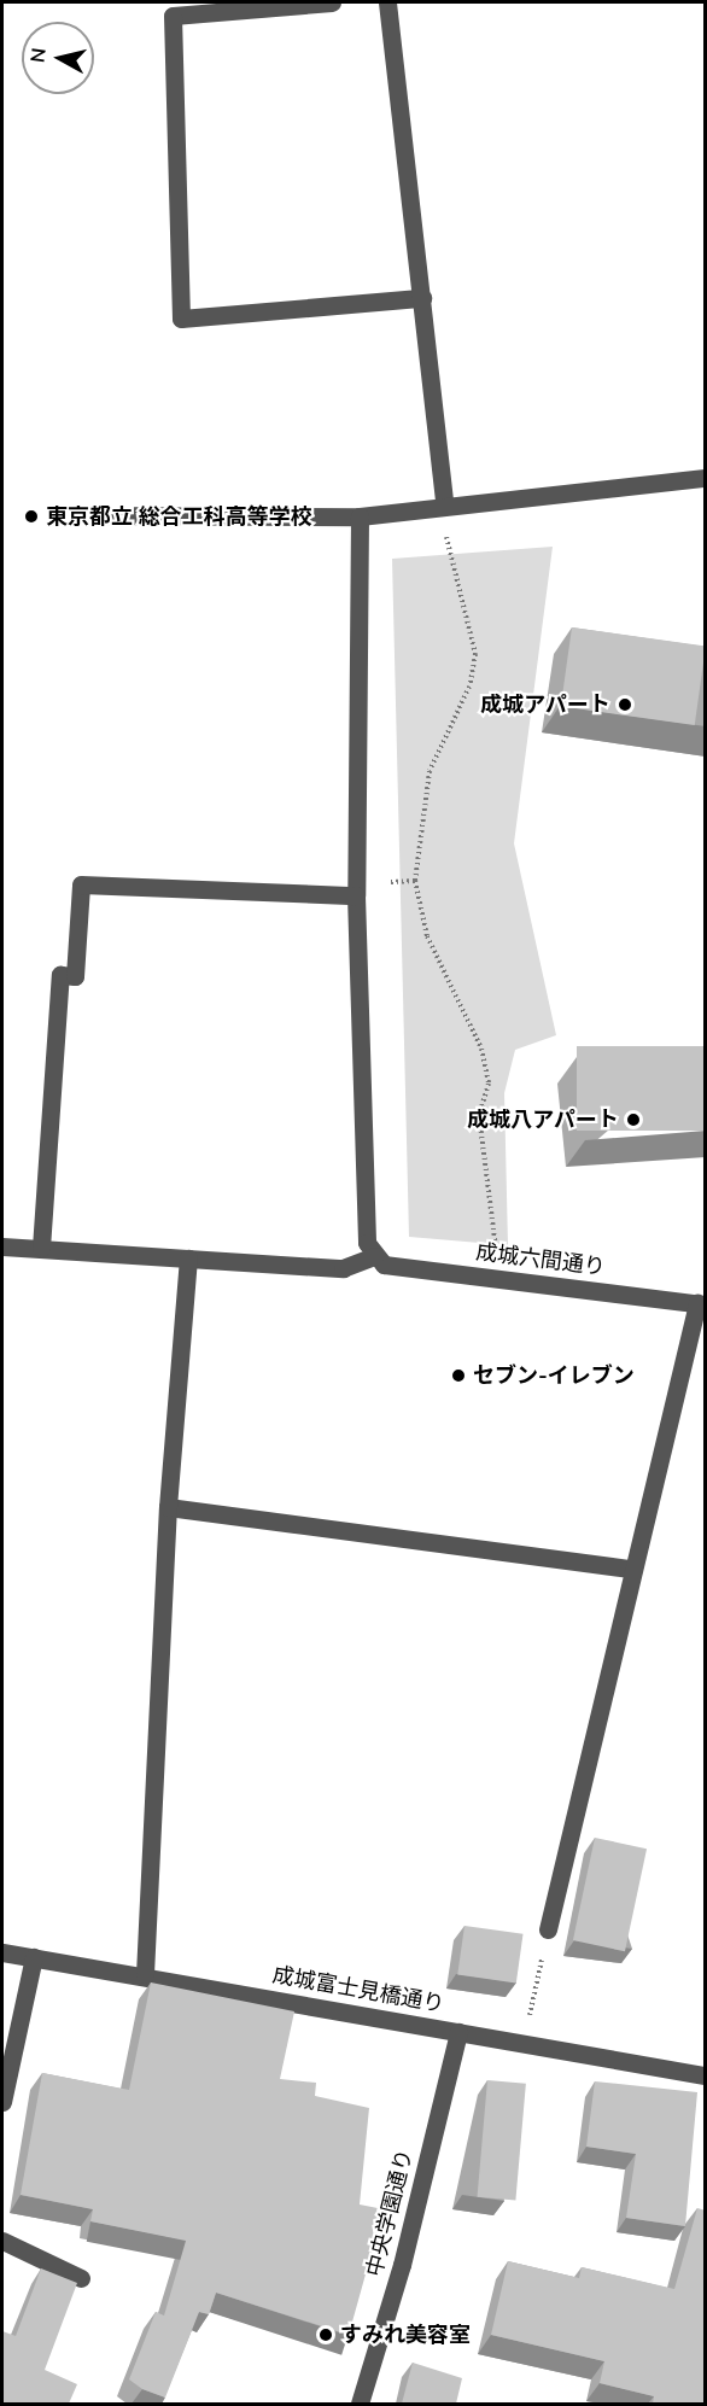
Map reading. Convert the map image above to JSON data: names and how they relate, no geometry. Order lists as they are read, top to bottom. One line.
{"streets":{"street":["成城六間通り","成城富士見橋通り","中央学園通り"]},"crossings":[["成城富士見橋通り","中央学園通り"]],"places":["東京都立 総合工科高等学校","成城アパート","成城八アパート","セブン-イレブン","すみれ美容室"],"north":"left"}
